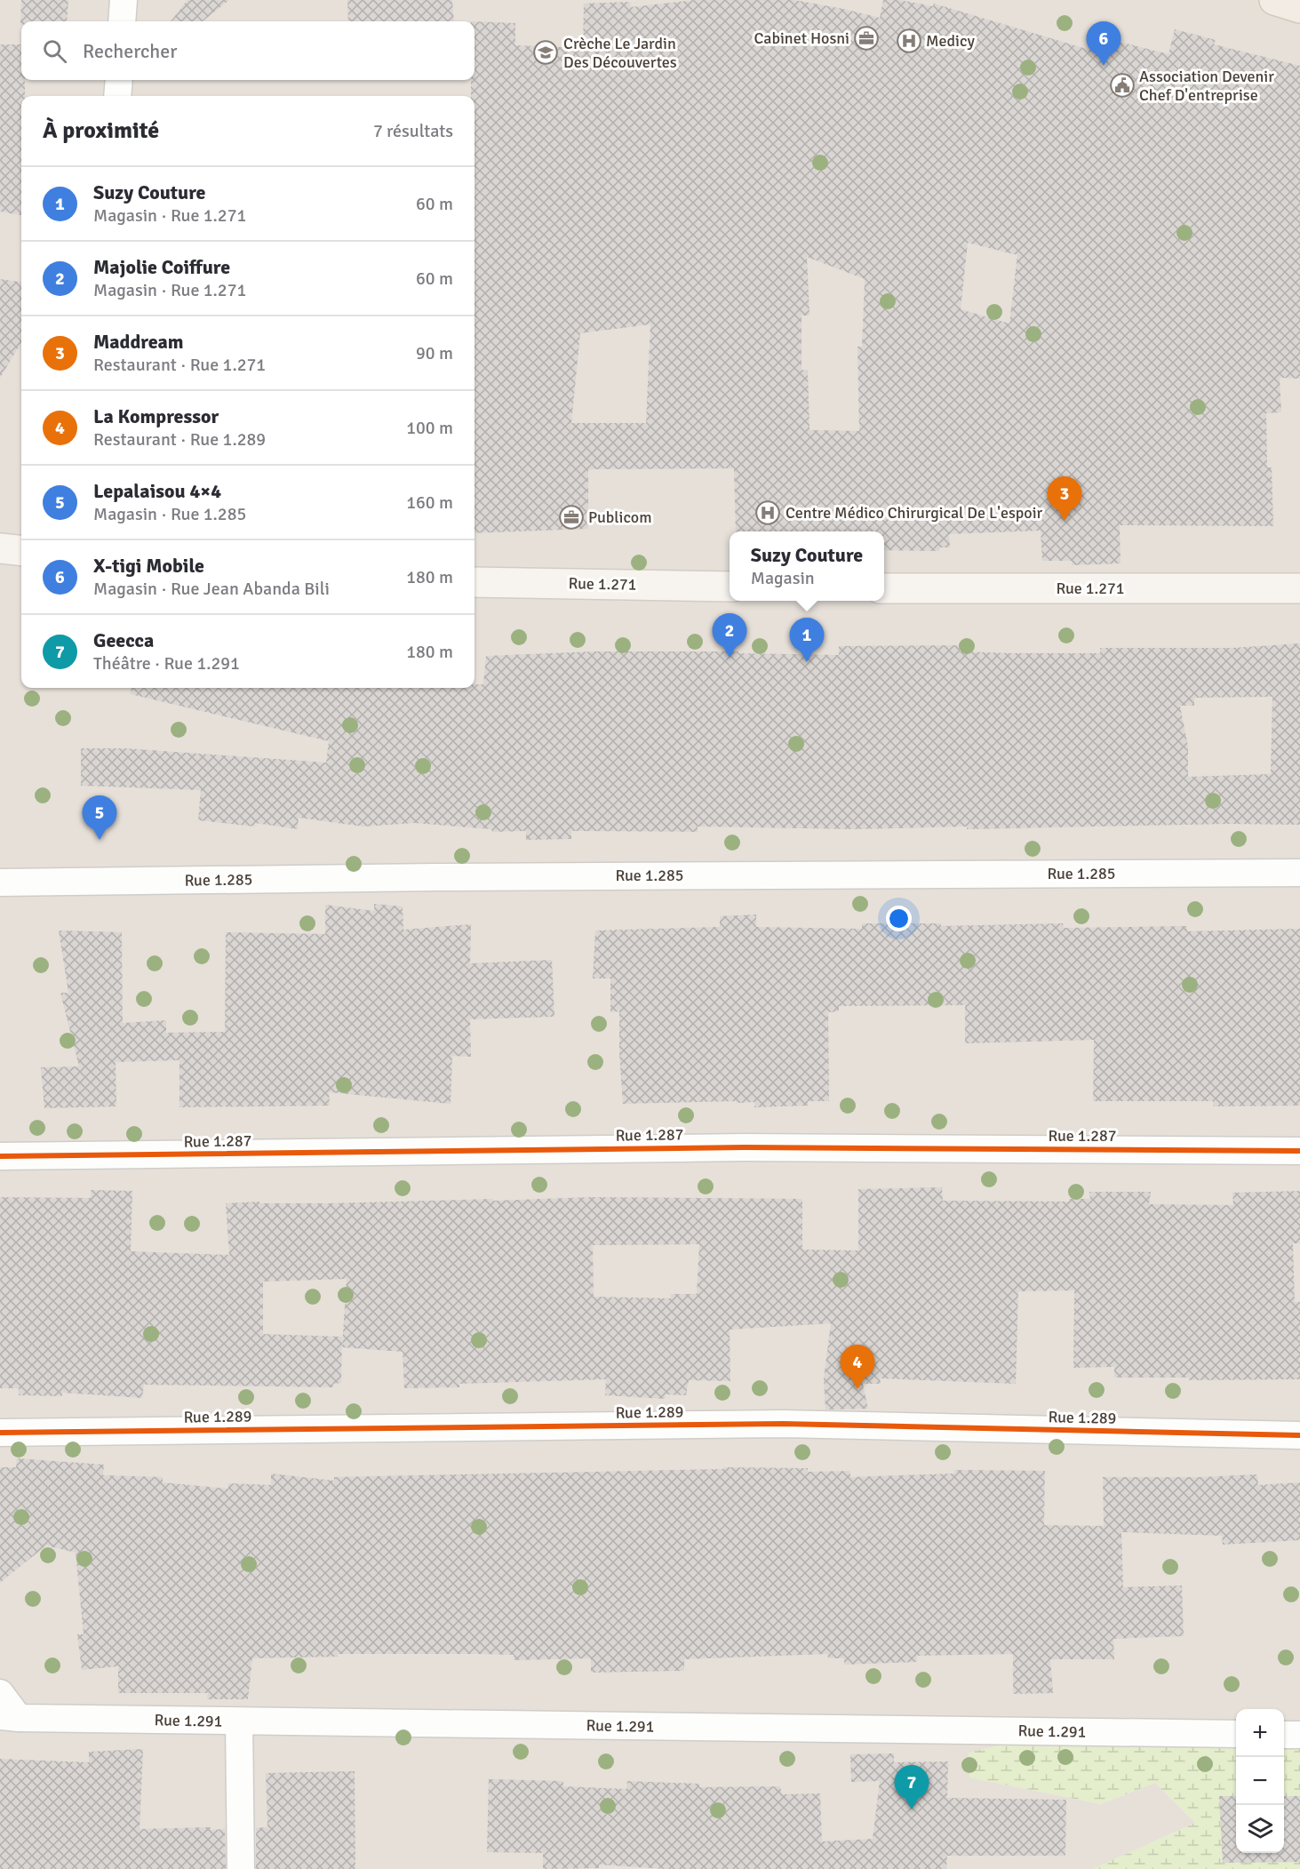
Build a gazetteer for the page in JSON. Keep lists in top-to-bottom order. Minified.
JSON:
{"streets":{"street":["Rue 1.271","Rue 1.285","Rue 1.287","Rue 1.289","Rue 1.291"]},"places":{"office":["Cabinet Hosni","Publicom"],"hospital":["Medicy","Centre Médico Chirurgical De L'espoir"],"school or university":["Crèche Le Jardin Des Découvertes"],"public building":["Association Devenir Chef D'entreprise"]},"page":{"pins":["6","3","2","1","5","4","7"],"search":"Rechercher","heading":["À proximité","7 résultats"],"list":[{"mark":"1","name":"Suzy Couture","note":"Magasin · Rue 1.271","value":"60 m"},{"mark":"2","name":"Majolie Coiffure","note":"Magasin · Rue 1.271","value":"60 m"},{"mark":"3","name":"Maddream","note":"Restaurant · Rue 1.271","value":"90 m"},{"mark":"4","name":"La Kompressor","note":"Restaurant · Rue 1.289","value":"100 m"},{"mark":"5","name":"Lepalaisou 4×4","note":"Magasin · Rue 1.285","value":"160 m"},{"mark":"6","name":"X-tigi Mobile","note":"Magasin · Rue Jean Abanda Bili","value":"180 m"},{"mark":"7","name":"Geecca","note":"Théâtre · Rue 1.291","value":"180 m"}],"popup":["Suzy Couture","Magasin"],"map_buttons":["+","−"]}}
